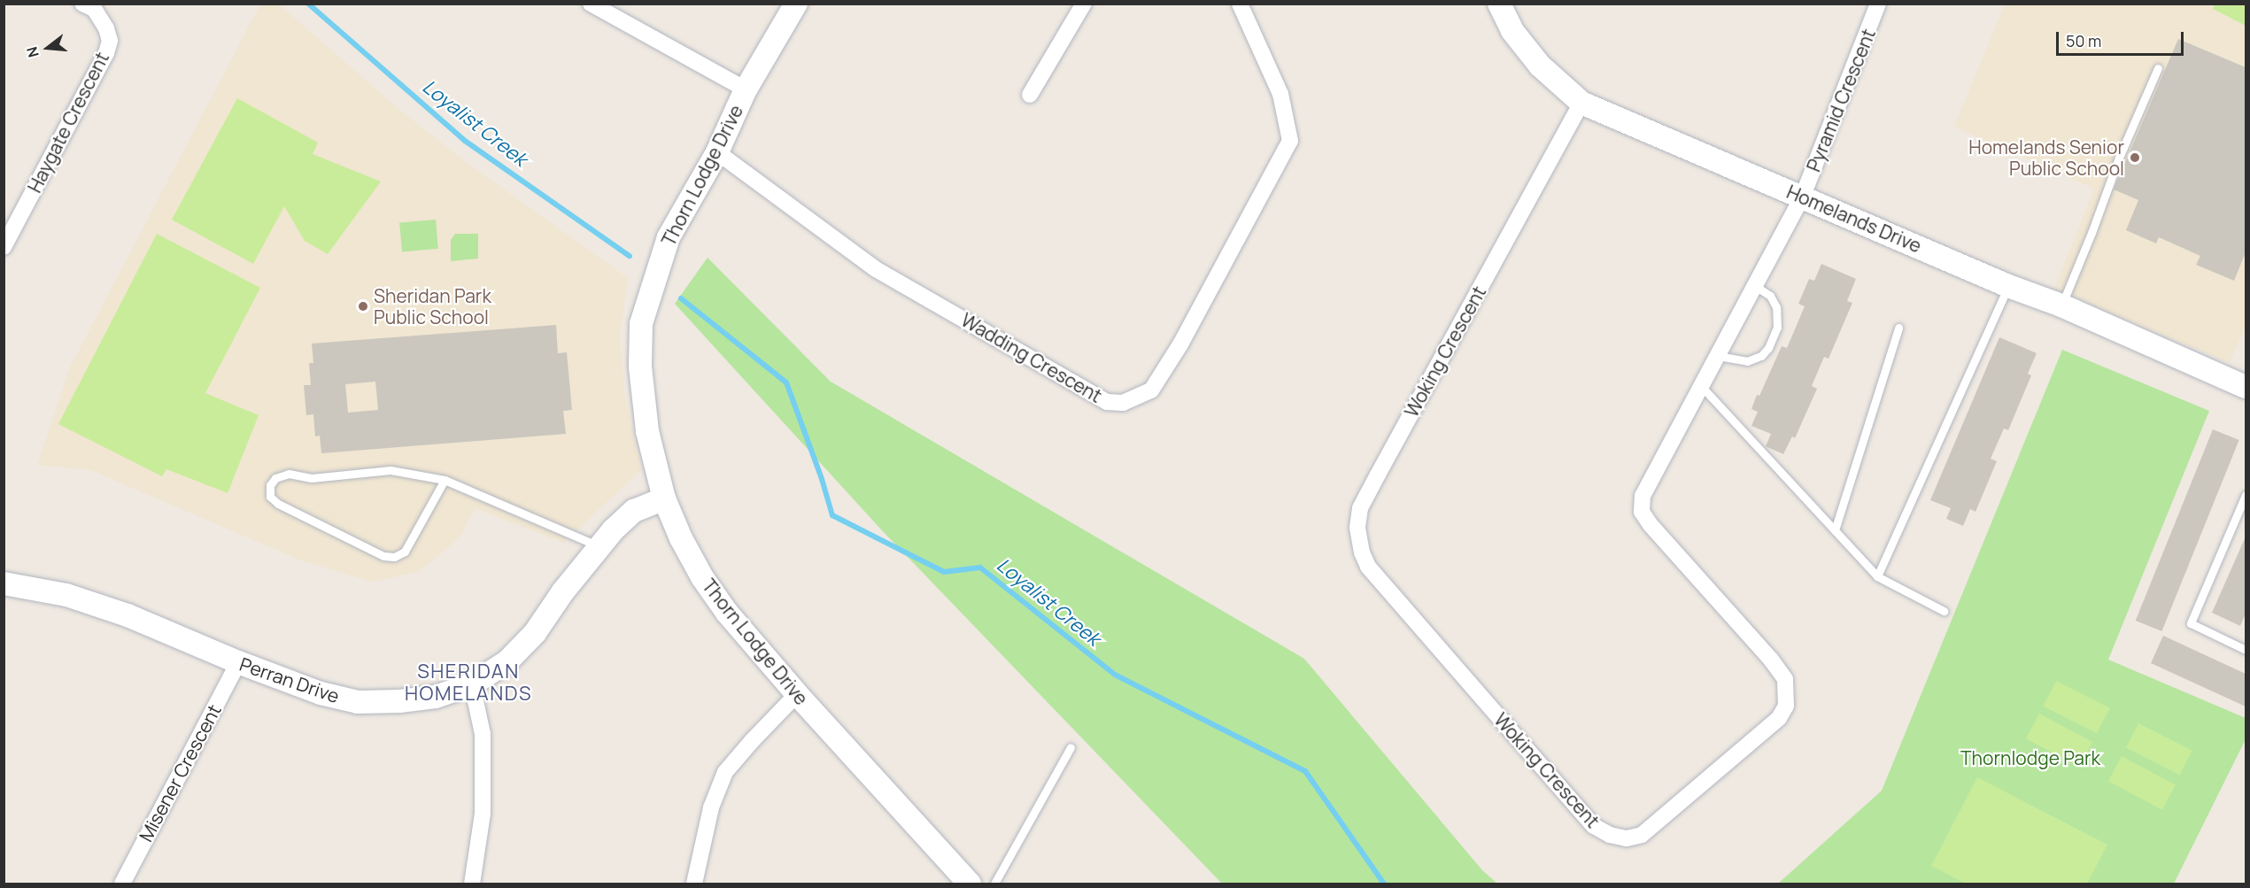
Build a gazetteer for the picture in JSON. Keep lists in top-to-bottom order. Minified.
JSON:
{"streets":{"street":["Pyramid Crescent","Haygate Crescent","Thorn Lodge Drive","Homelands Drive","Woking Crescent","Wadding Crescent","Perran Drive","Misener Crescent"]},"crossings":[["Pyramid Crescent","Homelands Drive"],["Pyramid Crescent","Woking Crescent"],["Thorn Lodge Drive","Wadding Crescent"],["Thorn Lodge Drive","Perran Drive"],["Homelands Drive","Woking Crescent"],["Perran Drive","Misener Crescent"]],"districts":["SHERIDAN HOMELANDS"],"water":["Loyalist Creek"],"parks":["Thornlodge Park"],"places":["Homelands Senior Public School","Sheridan Park Public School"],"scale_bar":"50 m","north":"left"}
